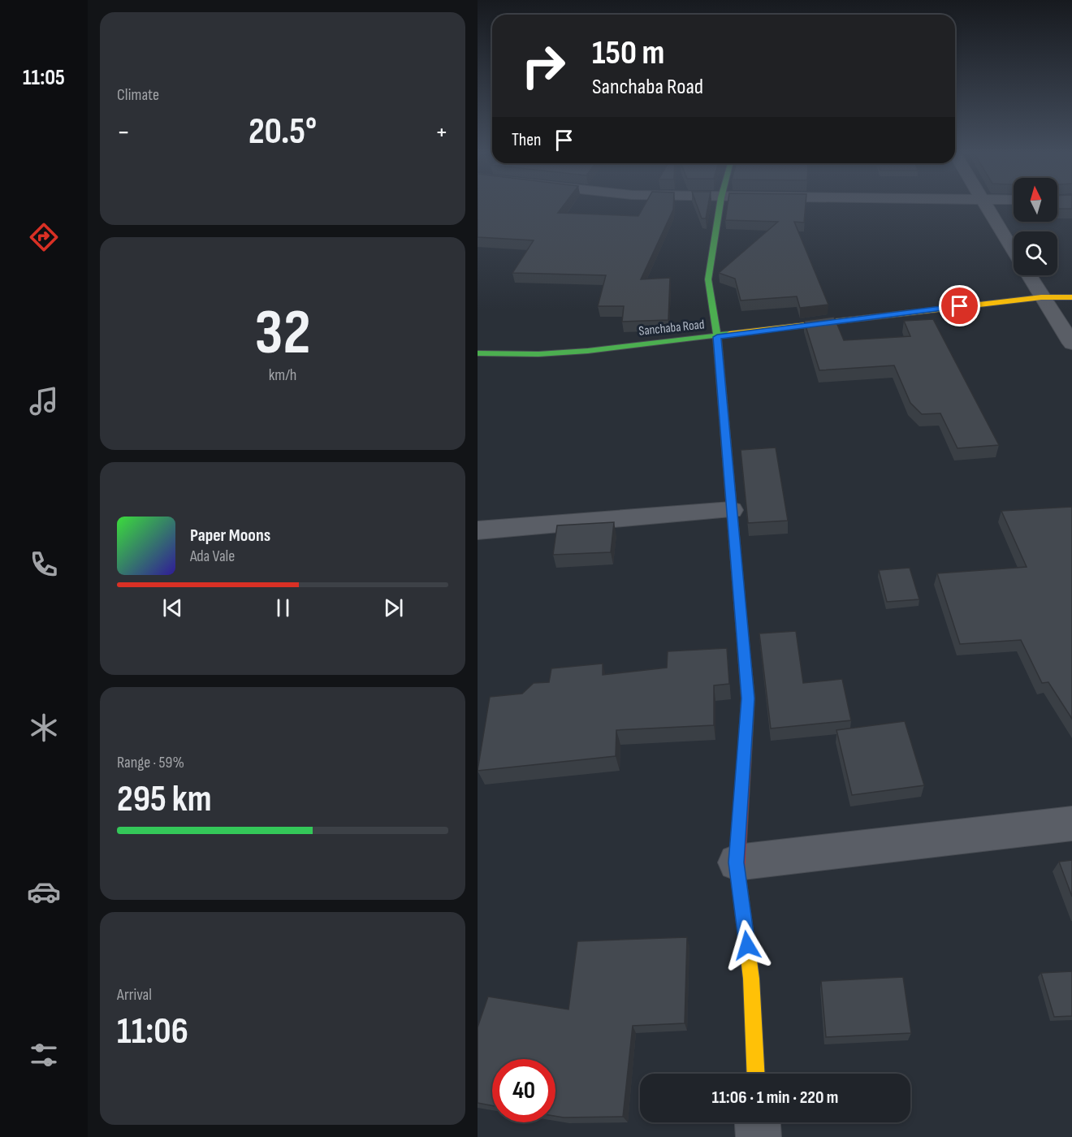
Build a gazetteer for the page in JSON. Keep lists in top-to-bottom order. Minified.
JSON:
{"streets":{"street":["Sanchaba Road"]},"north":"top","page":{"tabs":"11:05","tile":["Climate",["32","km/h"],["Range · 59%","295 km"],["Arrival","11:06"]],"turn":["150 m","Sanchaba Road"],"heat":["−","20.5°","+"],"then":"Then","song":["Paper Moons","Ada Vale"],"limit":"40","trip":"11:06 · 1 min · 220 m"}}
